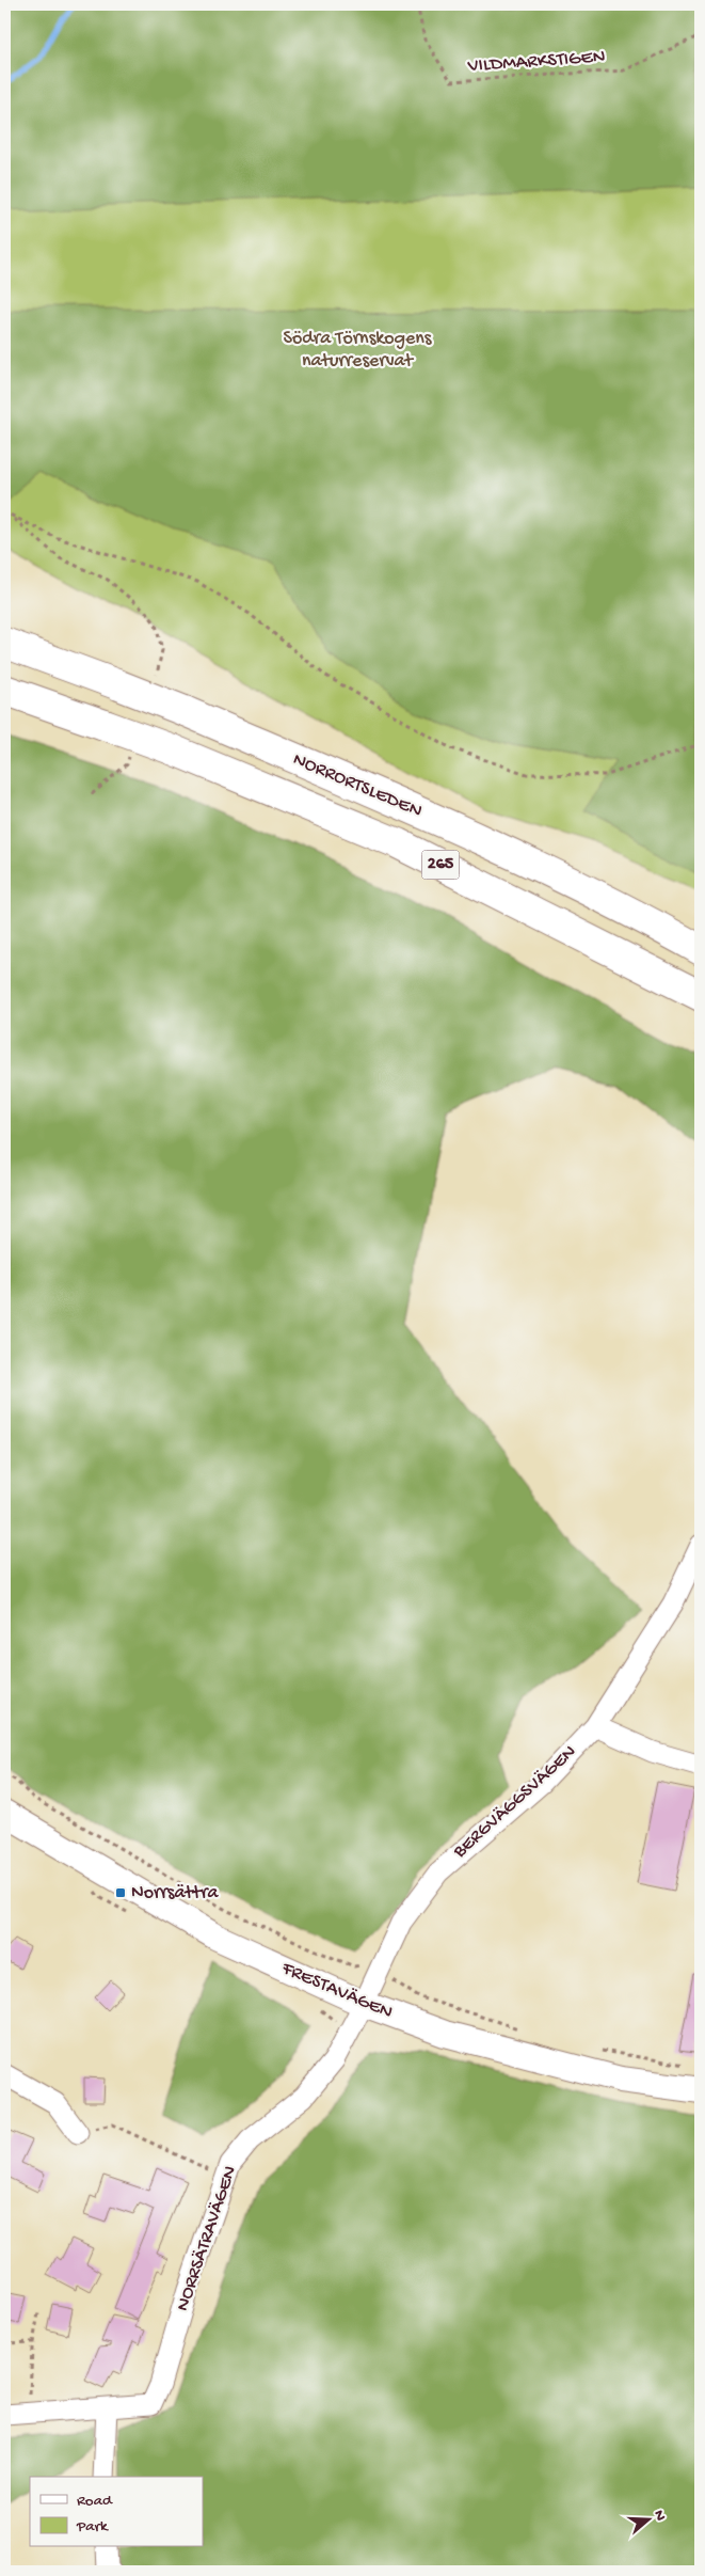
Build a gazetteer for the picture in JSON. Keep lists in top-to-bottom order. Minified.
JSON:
{"streets":{"highway":["NORRORTSLEDEN","265"],"street":["BERGVÄGGSVÄGEN","FRESTAVÄGEN","NORRSÄTRAVÄGEN"],"path":["VILDMARKSTIGEN"]},"crossings":[["BERGVÄGGSVÄGEN","FRESTAVÄGEN"],["BERGVÄGGSVÄGEN","NORRSÄTRAVÄGEN"],["FRESTAVÄGEN","NORRSÄTRAVÄGEN"]],"parks":["Södra Törnskogens naturreservat"],"places":{"transit":["Norrsättra"]},"legend":["Road","Park"],"north":"right"}
